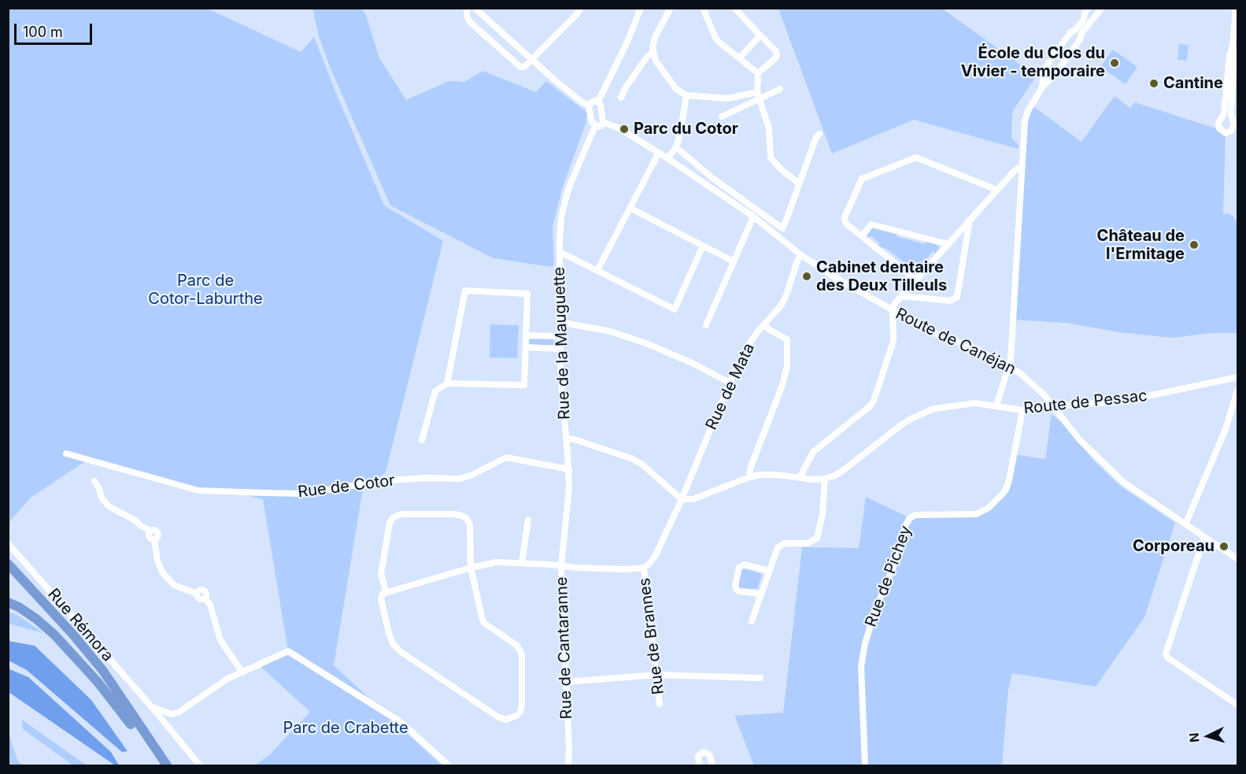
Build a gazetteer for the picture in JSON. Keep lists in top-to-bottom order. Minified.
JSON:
{"streets":{"street":["Route de Canéjan","Rue de la Mauguette","Rue de Mata","Route de Pessac","Rue de Cotor","Rue de Pichey","Rue Rémora","Rue de Brannes","Rue de Cantaranne"]},"crossings":[["Route de Canéjan","Rue de Mata"],["Route de Canéjan","Route de Pessac"],["Rue de la Mauguette","Rue de Cotor"],["Rue de la Mauguette","Rue de Cantaranne"],["Rue de Mata","Route de Pessac"],["Route de Pessac","Rue de Pichey"]],"parks":["Parc de Cotor-Laburthe","Parc de Crabette"],"places":["École du Clos du Vivier - temporaire","Cantine","Parc du Cotor","Château de l'Ermitage","Cabinet dentaire des Deux Tilleuls","Corporeau"],"scale_bar":"100 m","north":"left"}
